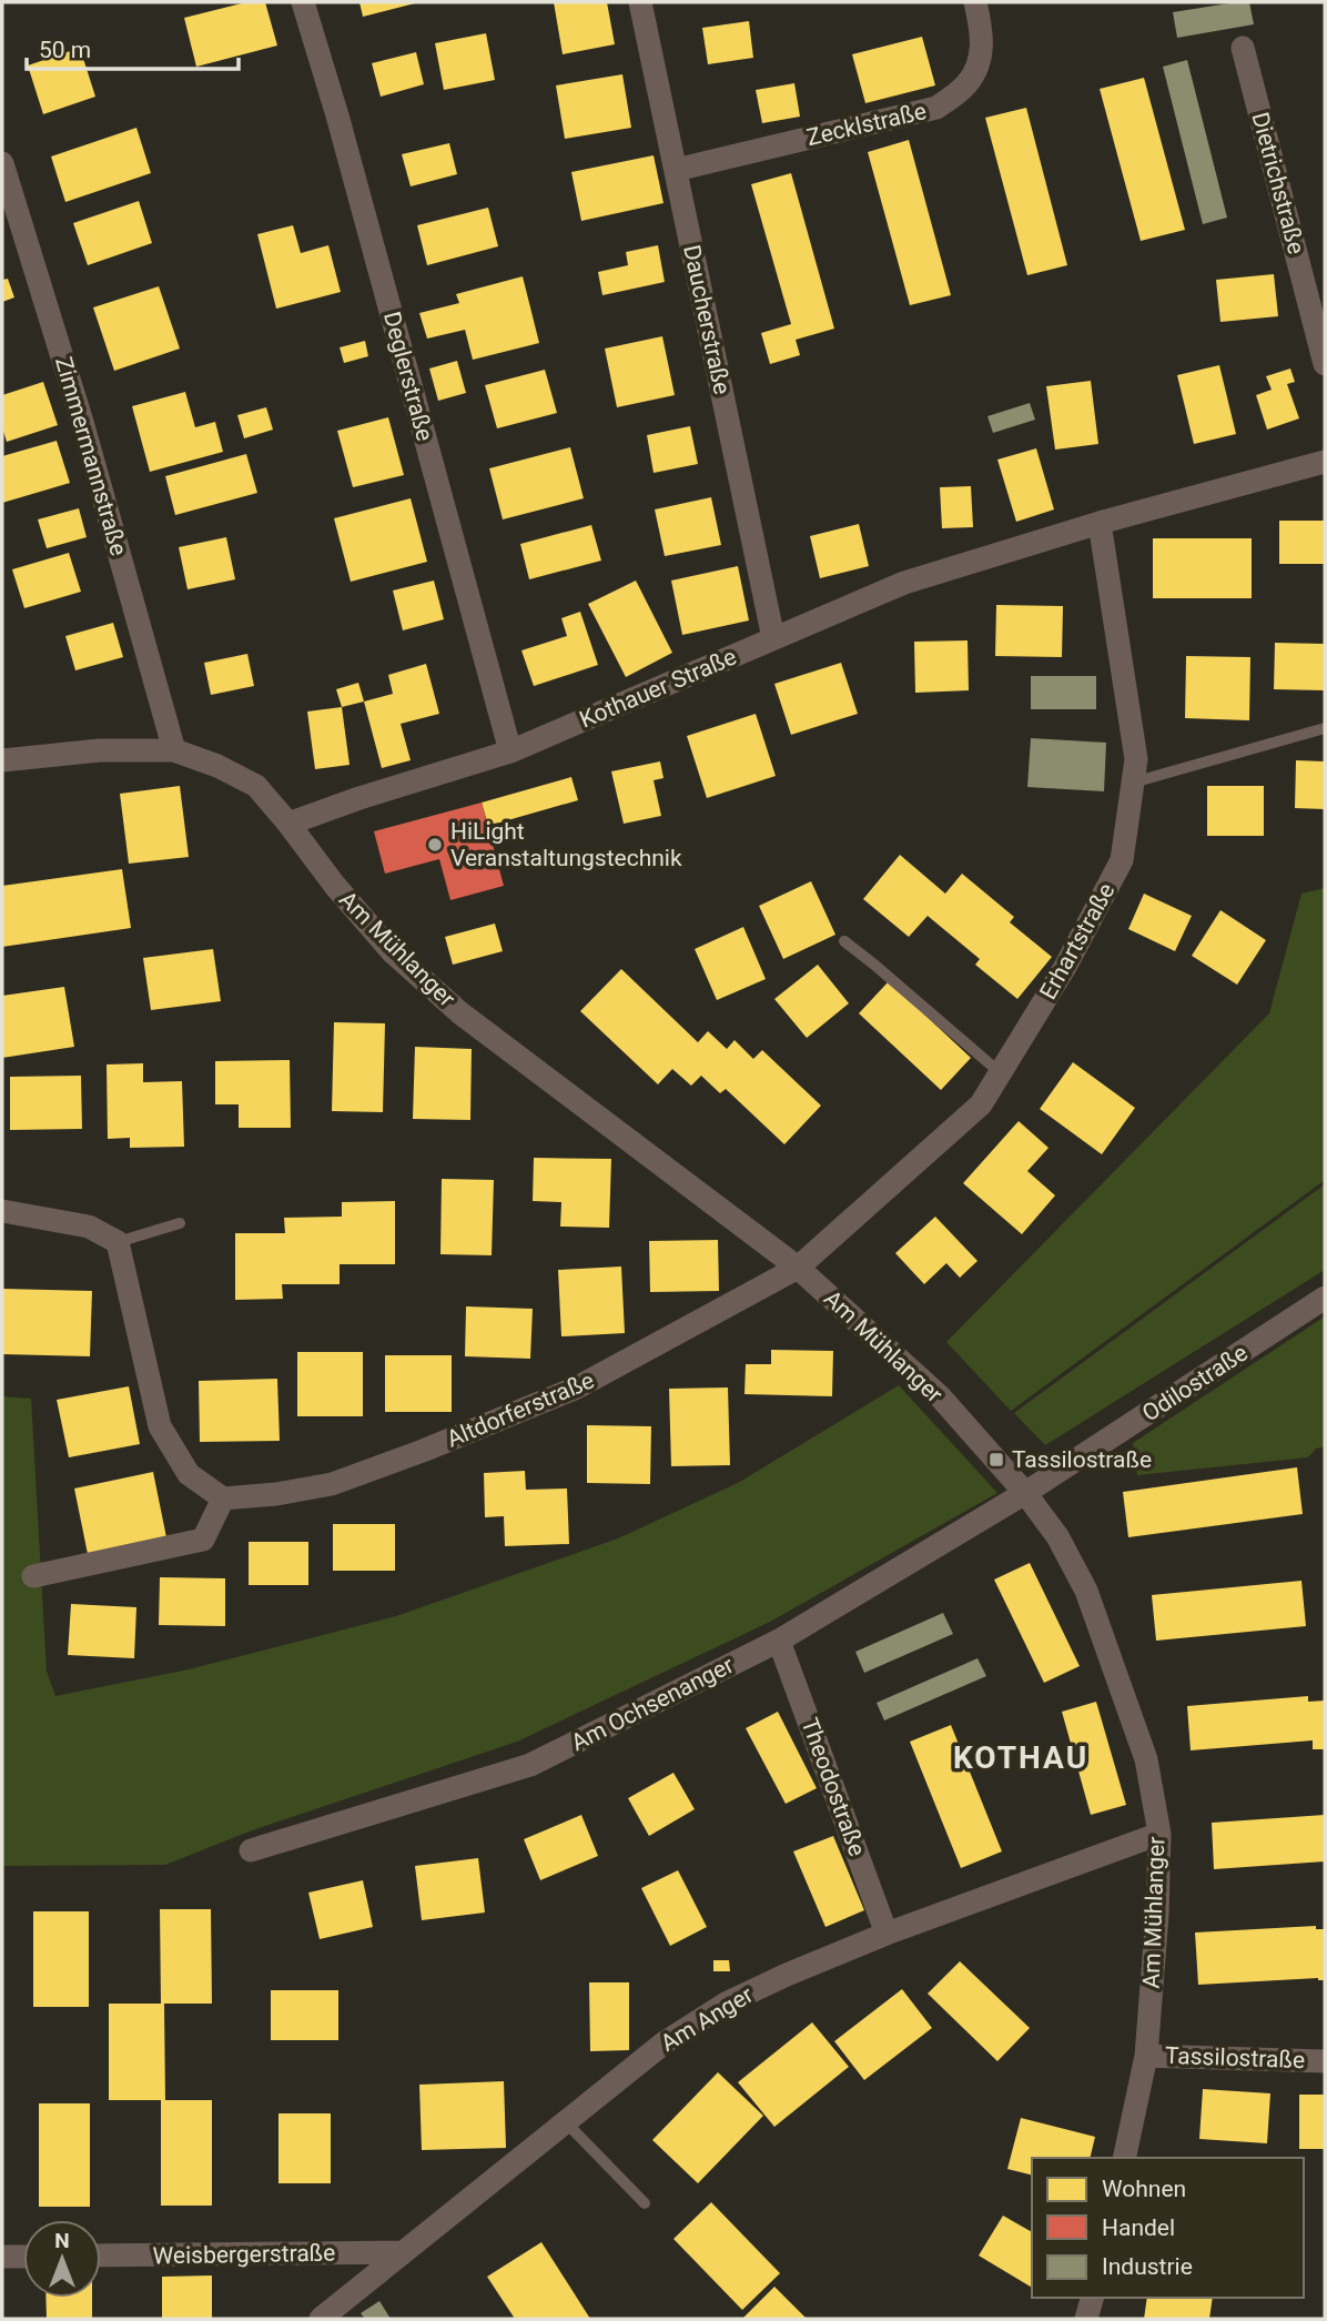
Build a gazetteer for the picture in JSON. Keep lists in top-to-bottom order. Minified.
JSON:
{"streets":{"street":["Zecklstraße","Dietrichstraße","Daucherstraße","Deglerstraße","Zimmermannstraße","Kothauer Straße","Erhartstraße","Am Mühlanger","Odilostraße","Altdorferstraße","Am Ochsenanger","Theodostraße","Am Anger","Tassilostraße","Weisbergerstraße"]},"crossings":[["Zecklstraße","Daucherstraße"],["Daucherstraße","Kothauer Straße"],["Deglerstraße","Kothauer Straße"],["Kothauer Straße","Erhartstraße"],["Kothauer Straße","Am Mühlanger"],["Erhartstraße","Am Mühlanger"],["Erhartstraße","Altdorferstraße"],["Am Mühlanger","Odilostraße"],["Am Mühlanger","Altdorferstraße"],["Am Mühlanger","Am Ochsenanger"],["Am Mühlanger","Am Anger"],["Am Mühlanger","Tassilostraße"],["Odilostraße","Am Ochsenanger"],["Am Ochsenanger","Theodostraße"],["Theodostraße","Am Anger"],["Am Anger","Weisbergerstraße"]],"districts":["KOTHAU"],"places":{"other":["HiLight Veranstaltungstechnik"],"transit":["Tassilostraße"]},"legend":["Wohnen","Handel","Industrie"],"scale_bar":"50 m","north":"top"}
